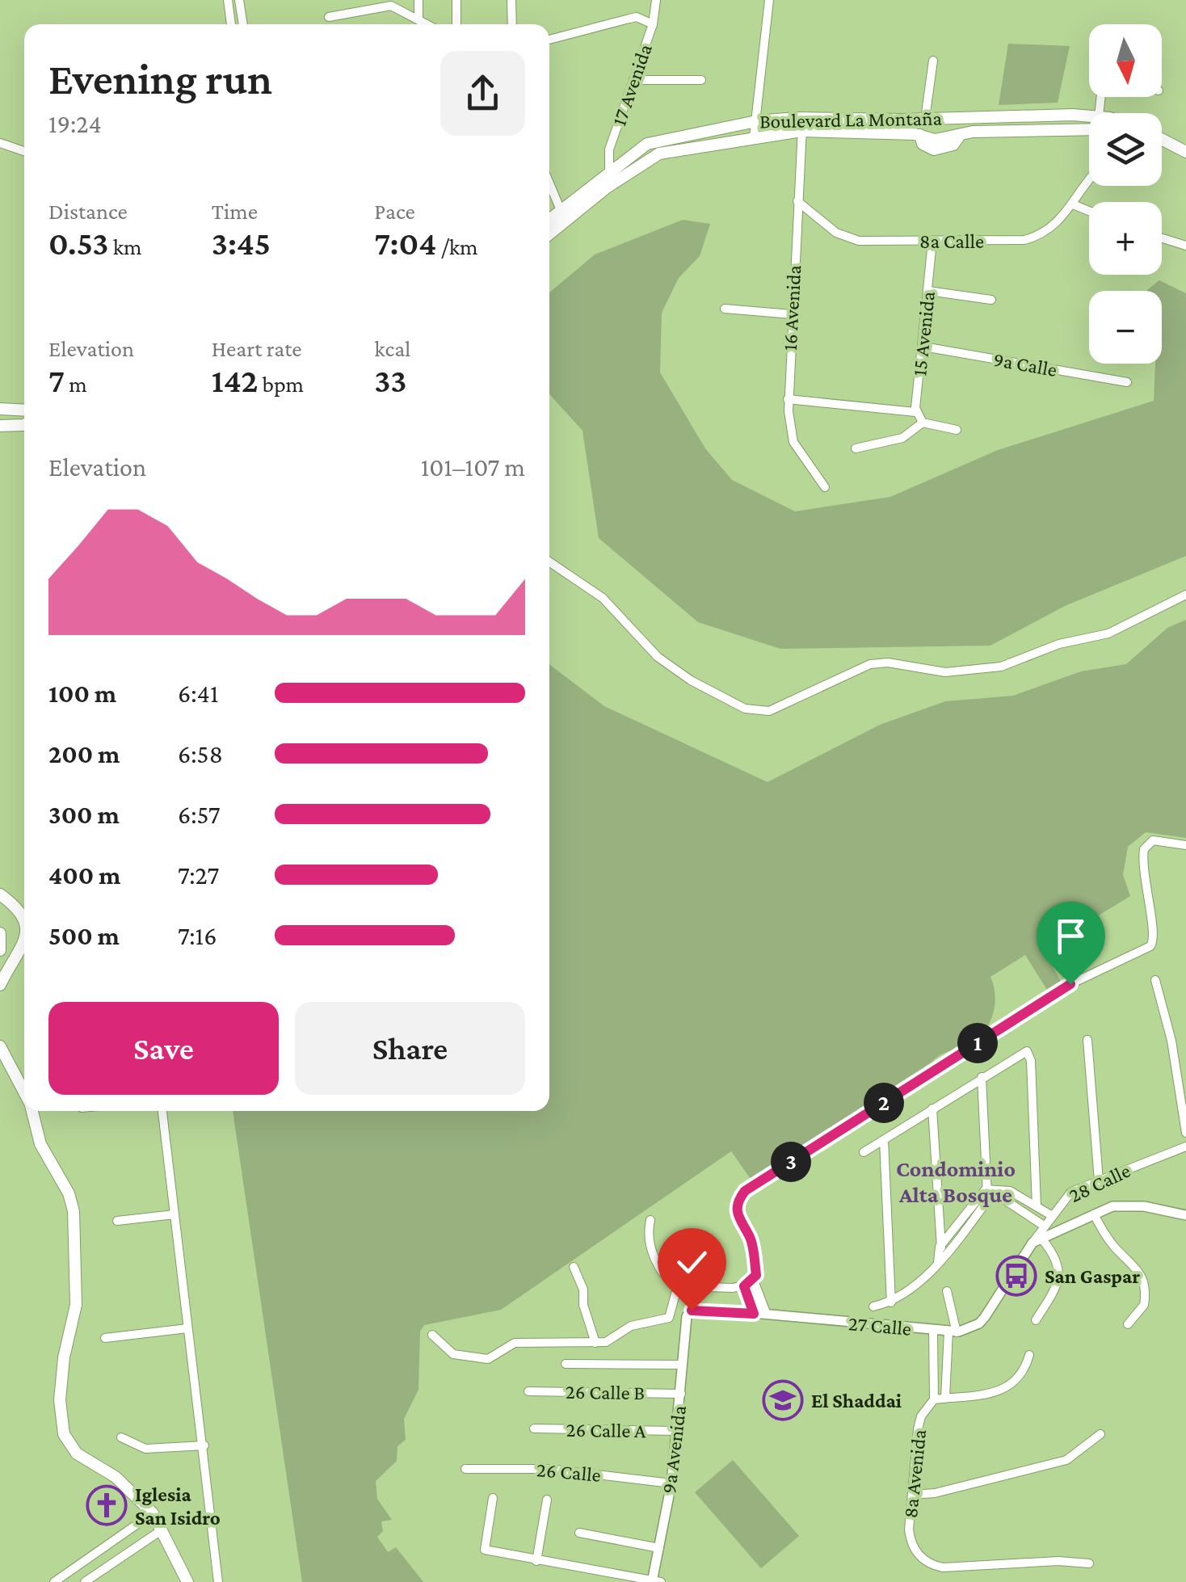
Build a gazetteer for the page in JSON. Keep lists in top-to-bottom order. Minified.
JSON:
{"streets":{"main road":["Boulevard La Montaña"],"street":["17 Avenida","8a Calle","16 Avenida","15 Avenida","9a Calle","28 Calle","27 Calle","26 Calle B","26 Calle A","9a Avenida","26 Calle","8a Avenida"]},"crossings":[["17 Avenida","Boulevard La Montaña"],["Boulevard La Montaña","16 Avenida"],["8a Calle","16 Avenida"],["8a Calle","15 Avenida"],["15 Avenida","9a Calle"],["27 Calle","9a Avenida"],["27 Calle","8a Avenida"],["26 Calle B","9a Avenida"],["26 Calle A","9a Avenida"],["9a Avenida","26 Calle"]],"districts":["Condominio Alta Bosque"],"places":{"bus stop":["San Gaspar"],"school or university":["El Shaddai"],"church":["Iglesia San Isidro"]},"north":"bottom","page":{"map_buttons":["+","−"],"heading":["Evening run","19:24"],"stats":[["Distance","0.53 km"],["Time","3:45"],["Pace","7:04 /km"],["Elevation","7 m"],["Heart rate","142 bpm"],["kcal","33"]],"chart":["Elevation","101–107 m"],"list":[{"name":"100 m","note":"6:41"},{"name":"200 m","note":"6:58"},{"name":"300 m","note":"6:57"},{"name":"400 m","note":"7:27"},{"name":"500 m","note":"7:16"}],"buttons":["Save","Share"],"pins":["1","2","3"]}}
